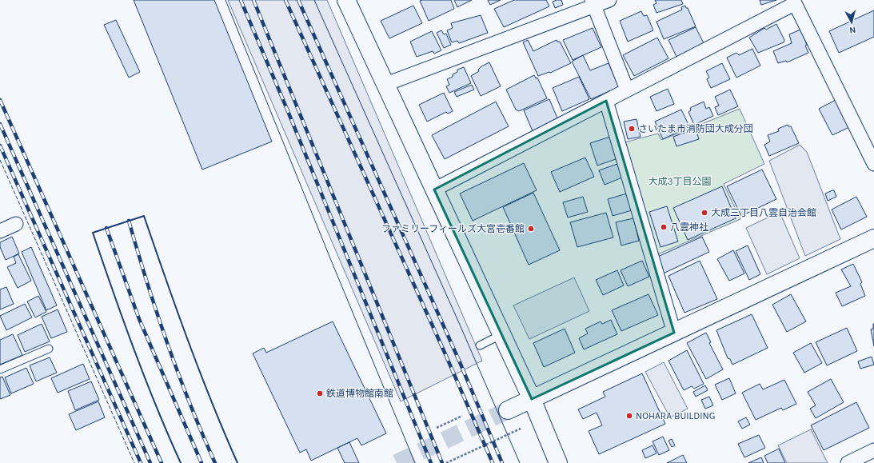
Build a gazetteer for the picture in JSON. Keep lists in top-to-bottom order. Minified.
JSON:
{"parks":["大成3丁目公園"],"places":["さいたま市消防団大成分団","大成三丁目八雲自治会館","八雲神社","ファミリーフィールズ大宮壱番館","鉄道博物館南館","NOHARA BUILDING"],"north":"bottom"}
